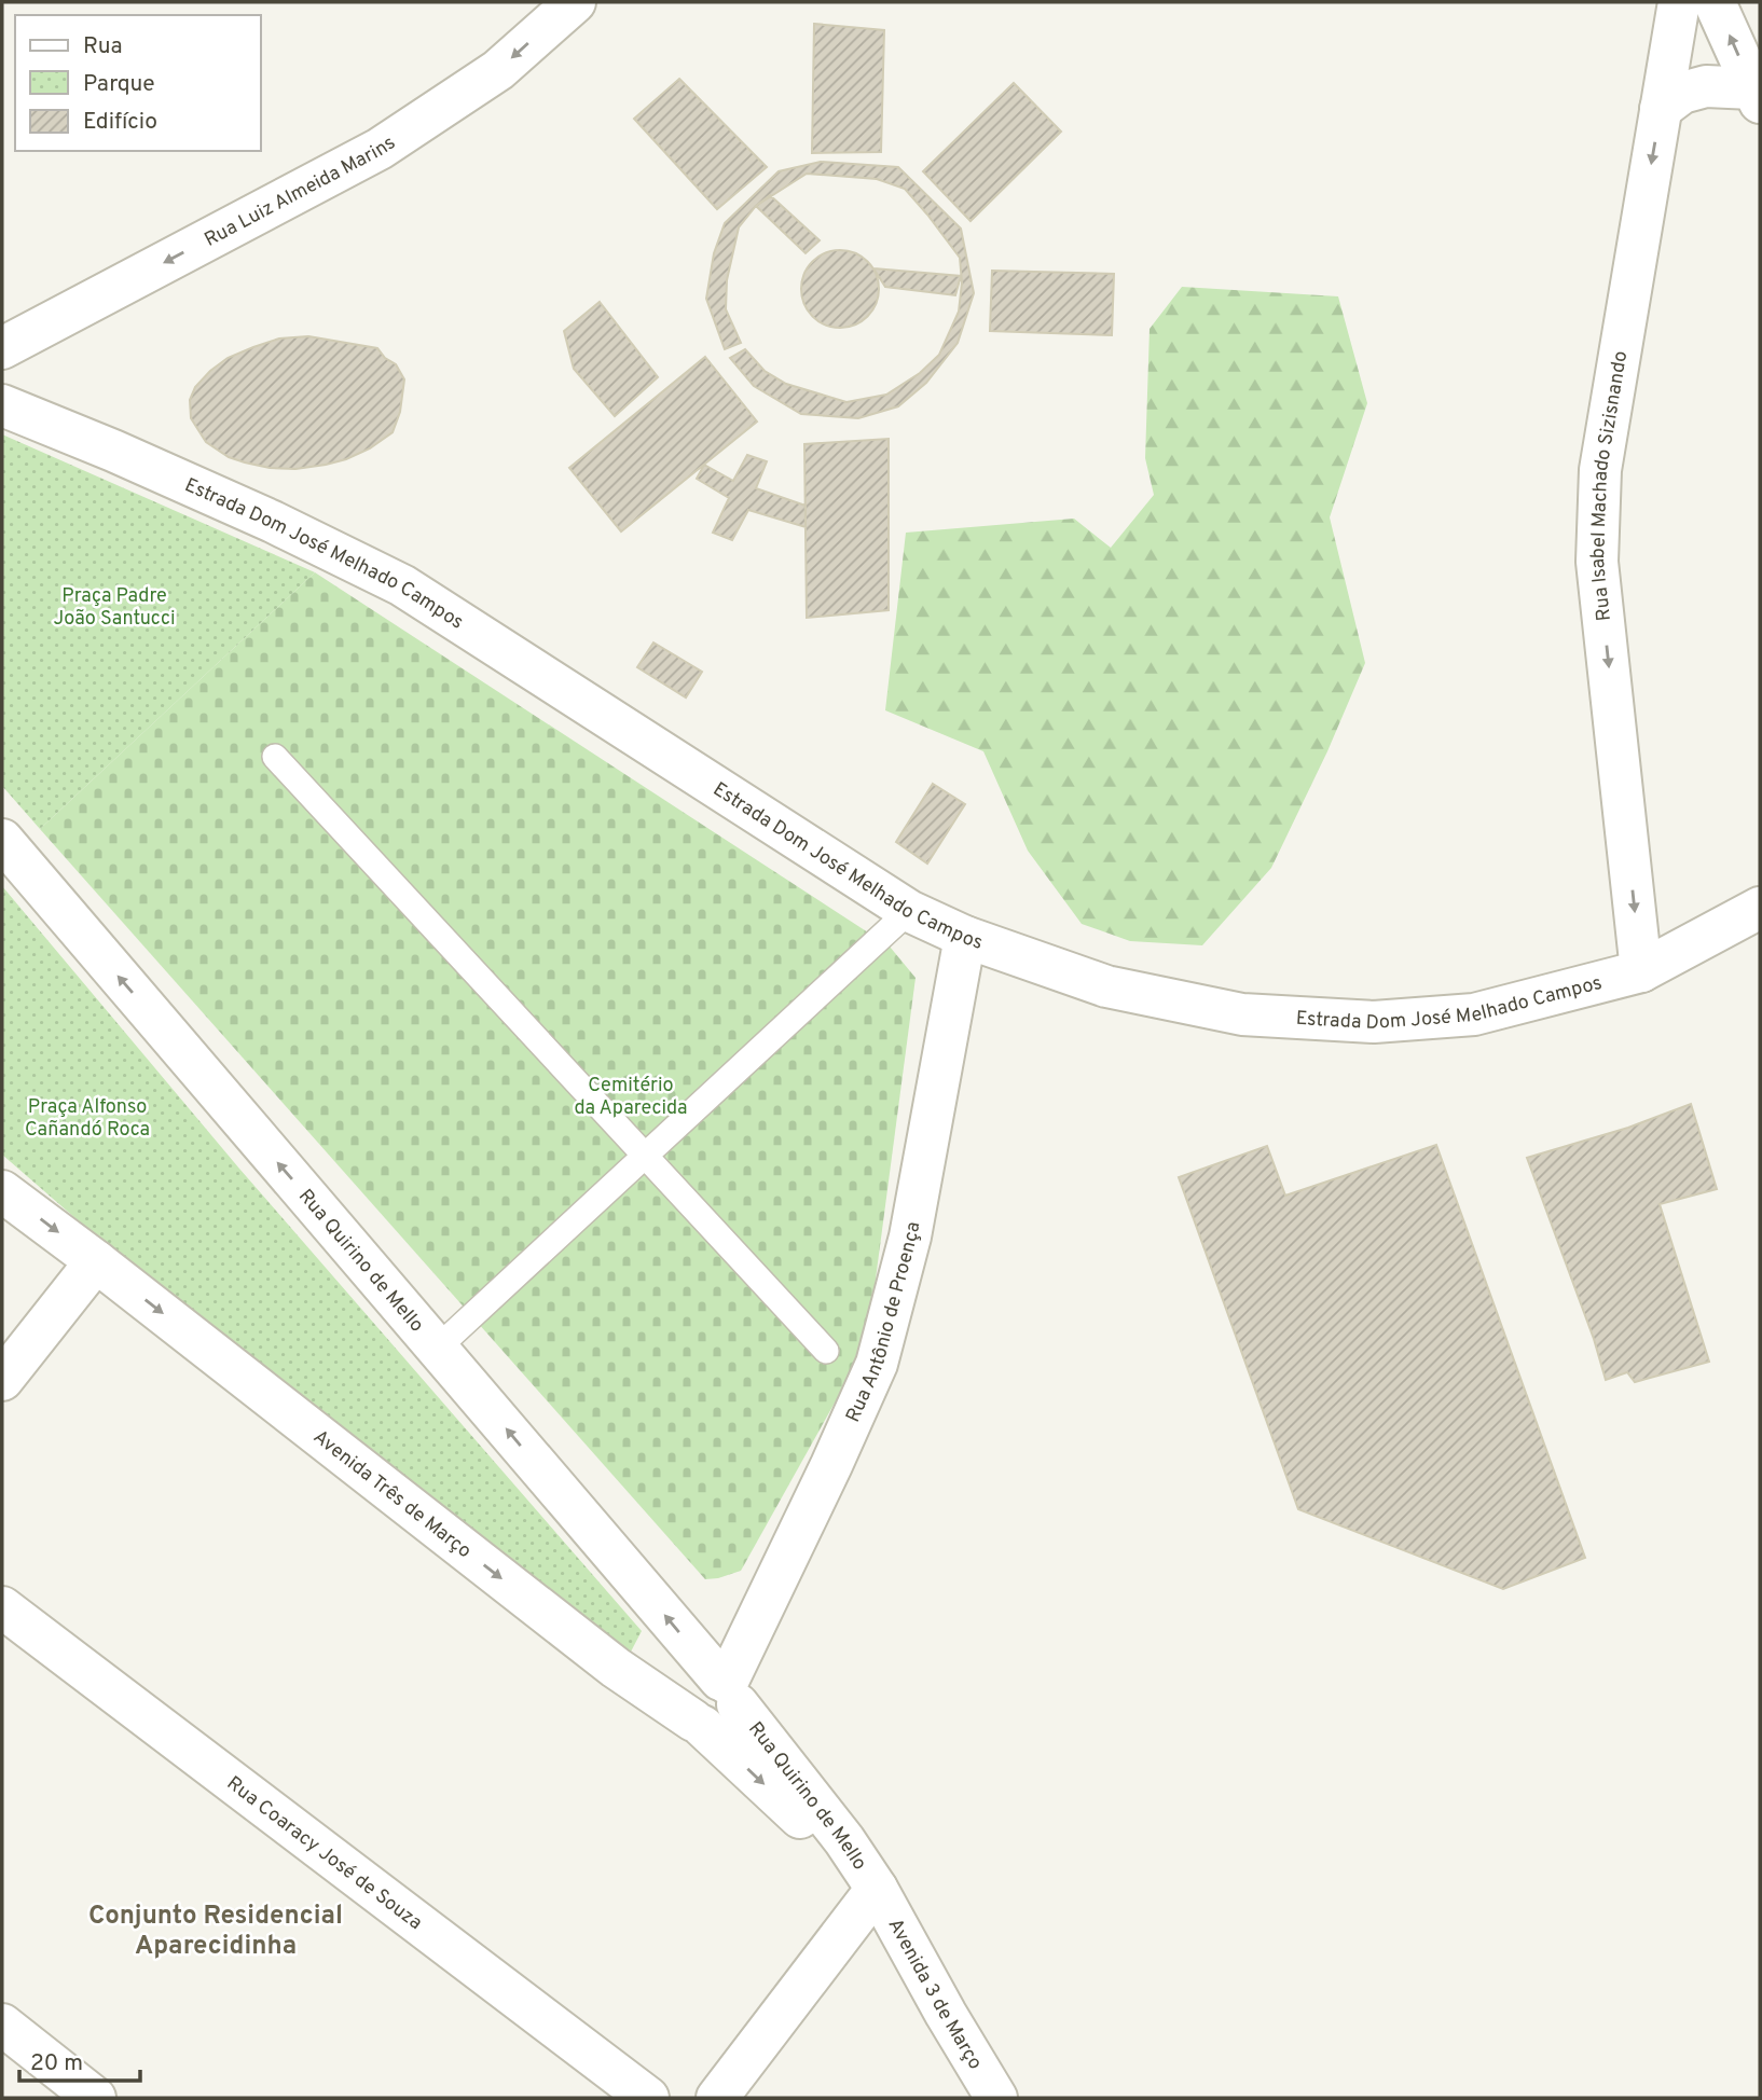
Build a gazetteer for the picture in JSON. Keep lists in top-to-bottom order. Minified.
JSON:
{"streets":{"street":["Rua Luiz Almeida Marins","Rua Isabel Machado Sizisnando","Estrada Dom José Melhado Campos","Rua Quirino de Mello","Rua Antônio de Proença","Avenida Três de Março","Rua Coaracy José de Souza","Avenida 3 de Março"]},"crossings":[["Rua Isabel Machado Sizisnando","Estrada Dom José Melhado Campos"],["Estrada Dom José Melhado Campos","Rua Antônio de Proença"],["Rua Quirino de Mello","Rua Antônio de Proença"],["Rua Quirino de Mello","Avenida Três de Março"],["Rua Quirino de Mello","Avenida 3 de Março"],["Avenida Três de Março","Avenida 3 de Março"]],"one_way":["Rua Luiz Almeida Marins","Rua Isabel Machado Sizisnando","Rua Quirino de Mello","Avenida Três de Março"],"districts":["Conjunto Residencial Aparecidinha"],"parks":["Praça Padre João Santucci","Cemitério da Aparecida","Praça Alfonso Cañandó Roca"],"legend":["Rua","Parque","Edifício"],"scale_bar":"20 m"}
